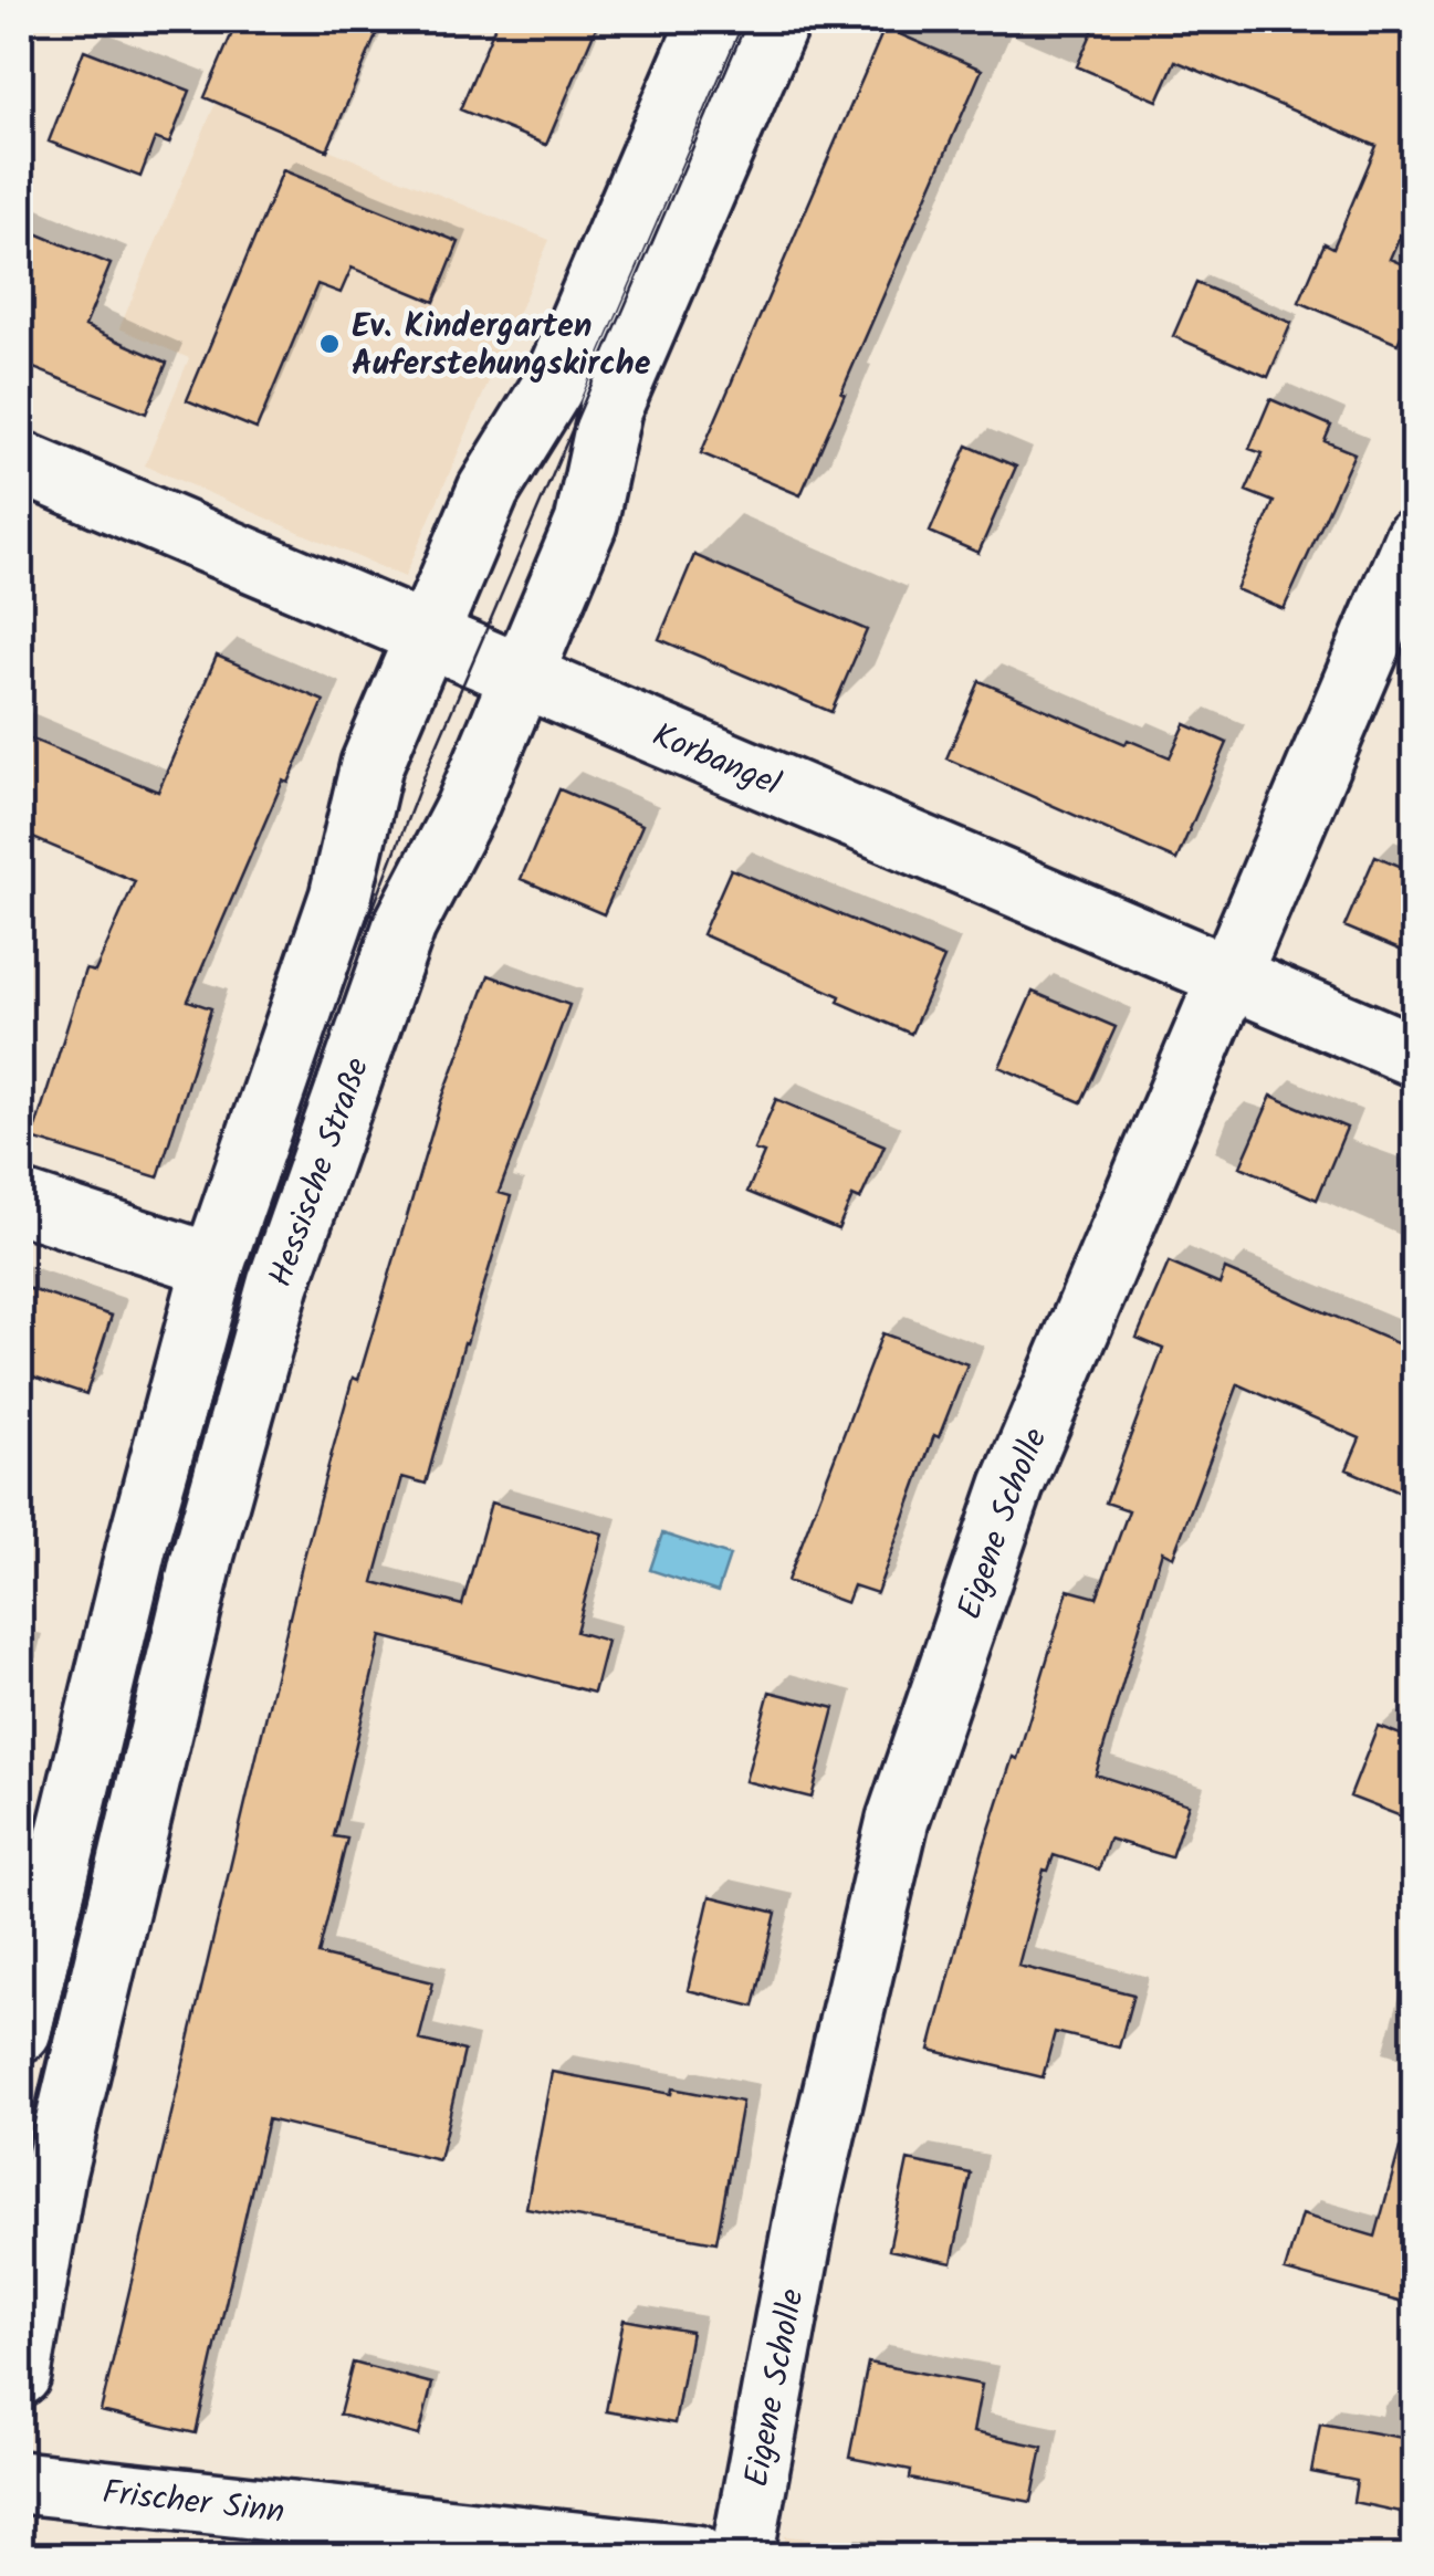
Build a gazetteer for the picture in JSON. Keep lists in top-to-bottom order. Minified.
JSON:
{"streets":{"street":["Korbangel","Hessische Straße","Eigene Scholle","Frischer Sinn"]},"crossings":[["Korbangel","Hessische Straße"],["Korbangel","Eigene Scholle"]],"places":["Ev. Kindergarten Auferstehungskirche"]}
